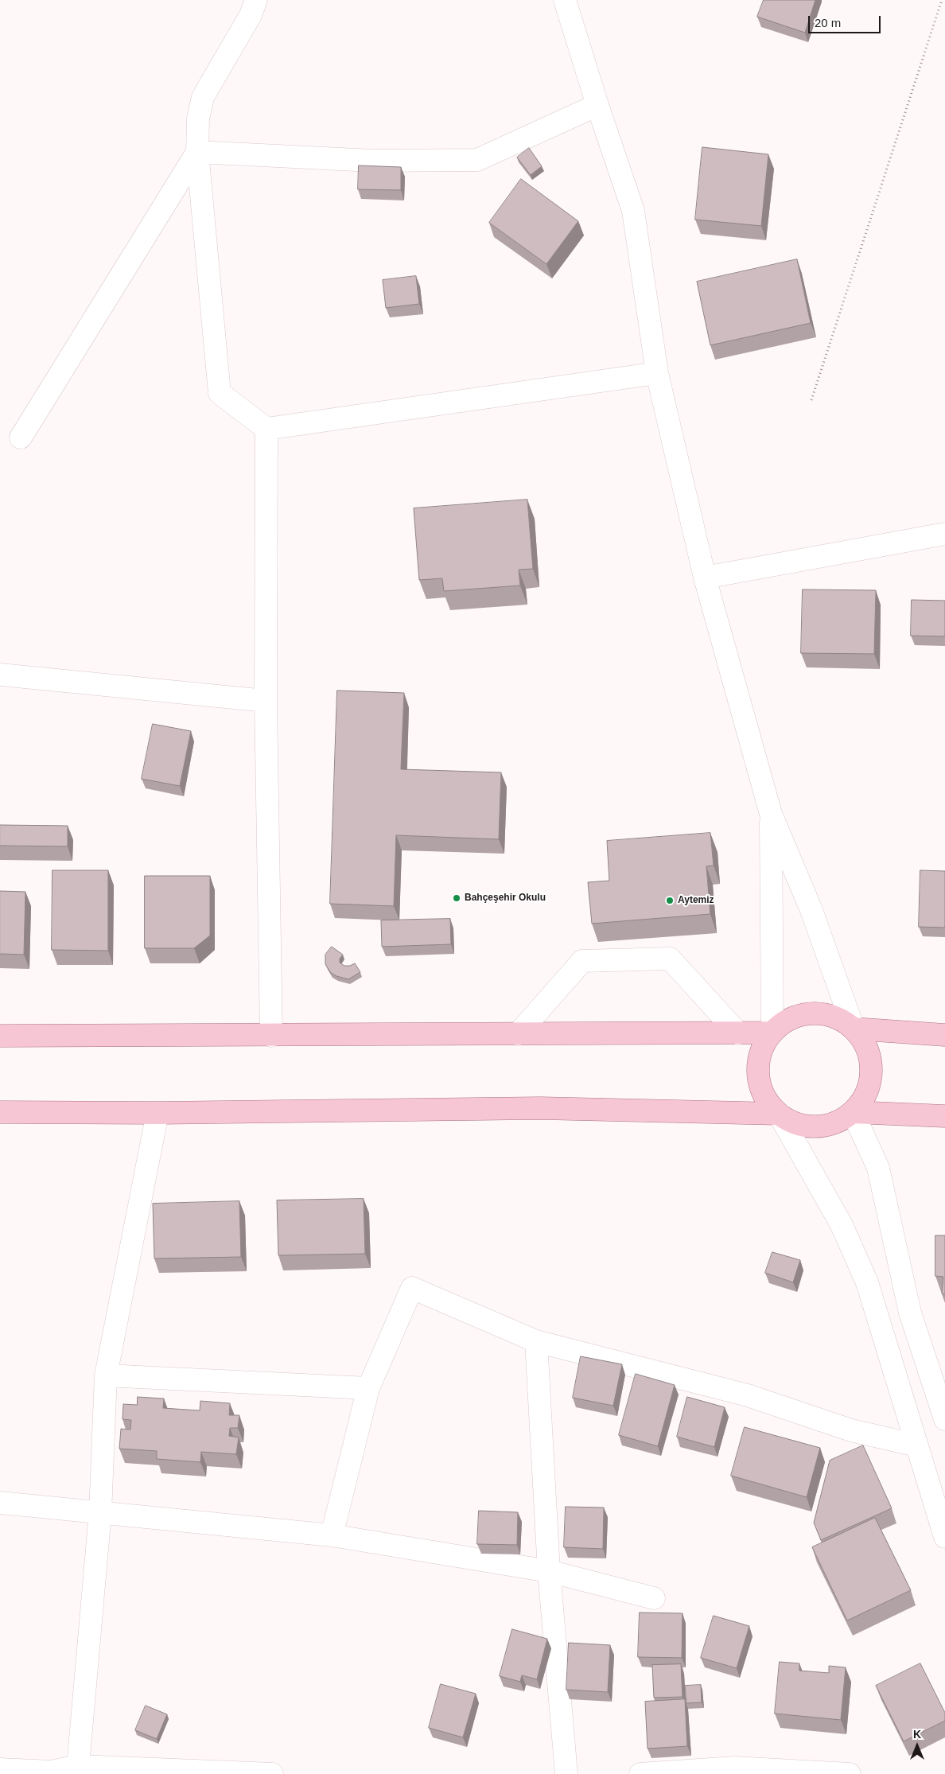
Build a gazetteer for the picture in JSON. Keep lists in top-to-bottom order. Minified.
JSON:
{"places":["Bahçeşehir Okulu","Aytemiz"],"scale_bar":"20 m","north":"top"}
